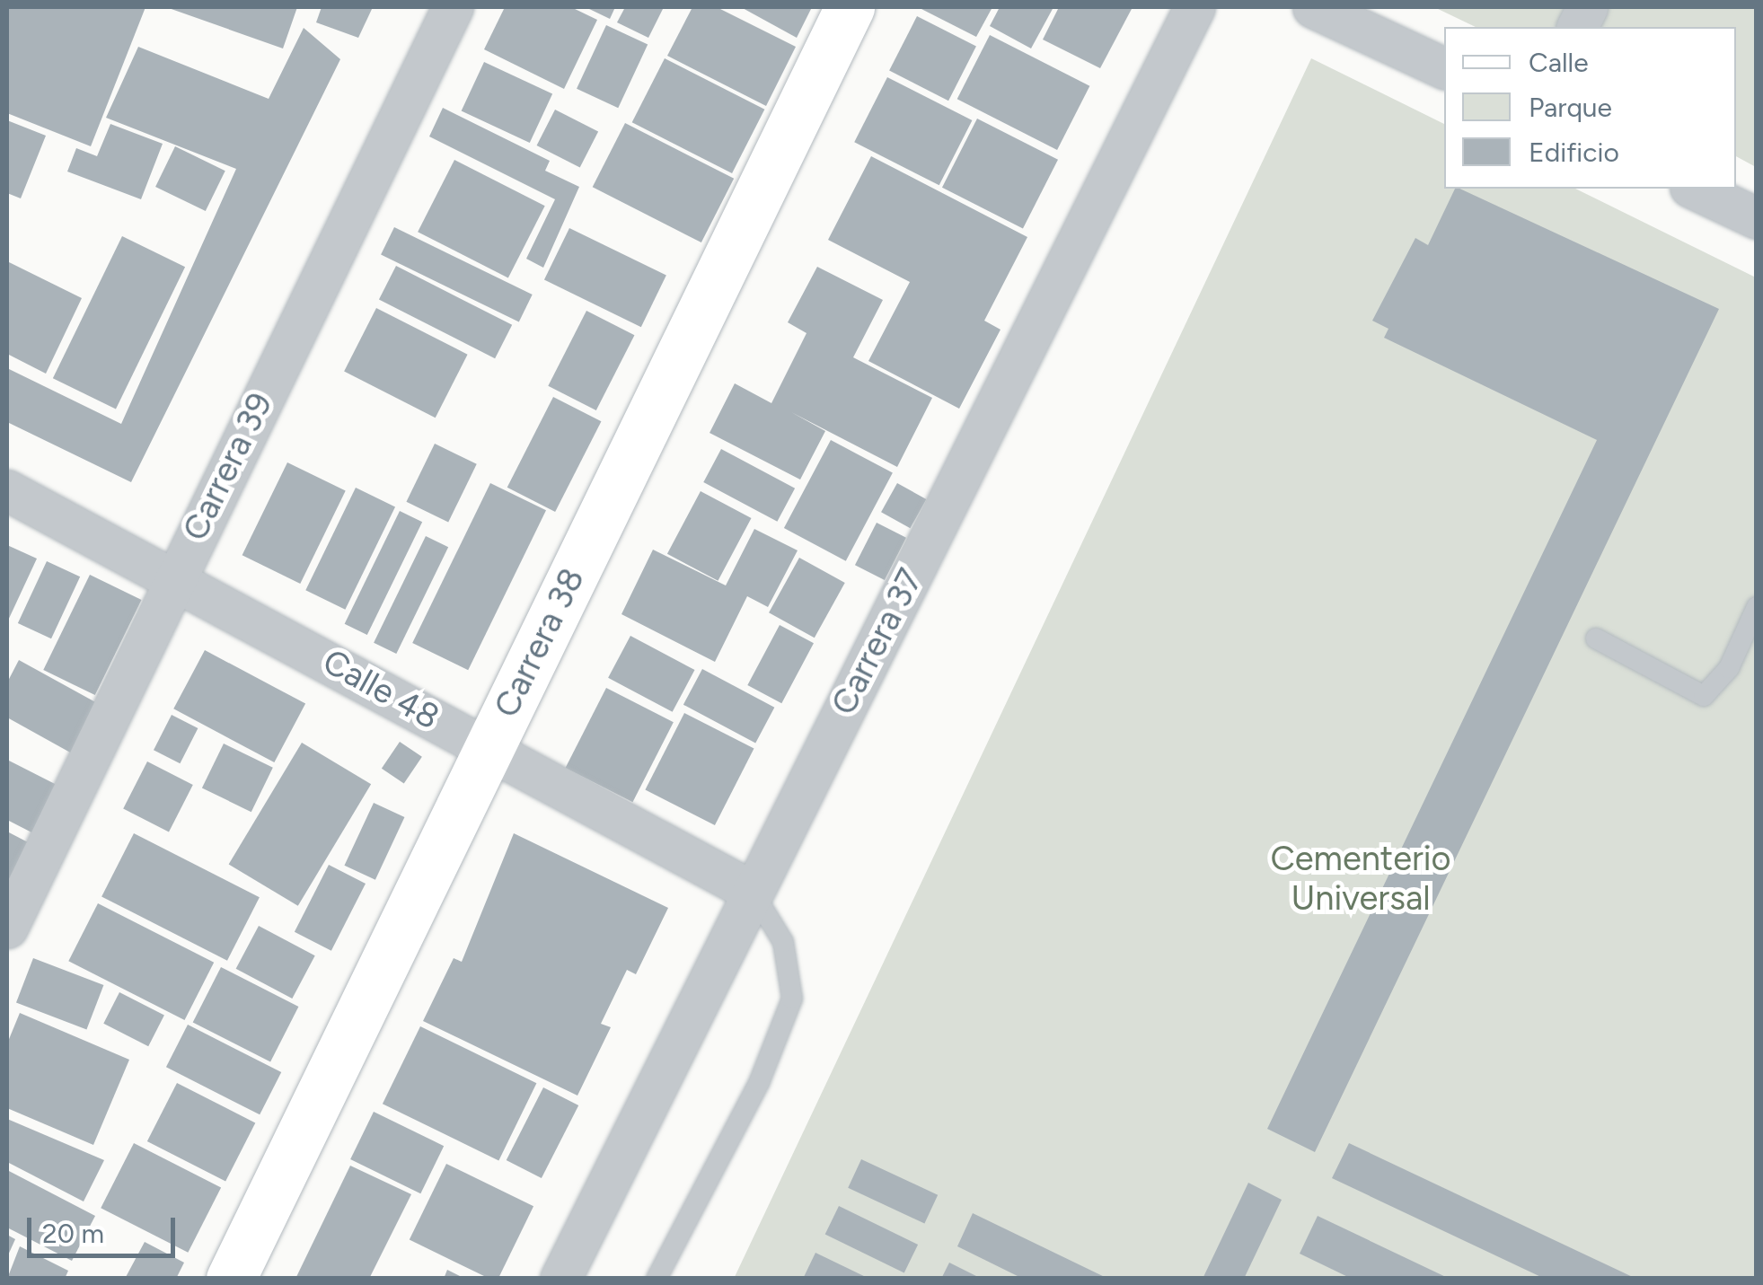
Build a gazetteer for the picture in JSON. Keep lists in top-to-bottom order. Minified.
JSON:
{"streets":{"main road":["Carrera 38"],"street":["Carrera 39","Carrera 37","Calle 48"]},"crossings":[["Carrera 39","Calle 48"],["Carrera 37","Calle 48"],["Carrera 38","Calle 48"]],"parks":["Cementerio Universal"],"legend":["Calle","Parque","Edificio"],"scale_bar":"20 m"}
